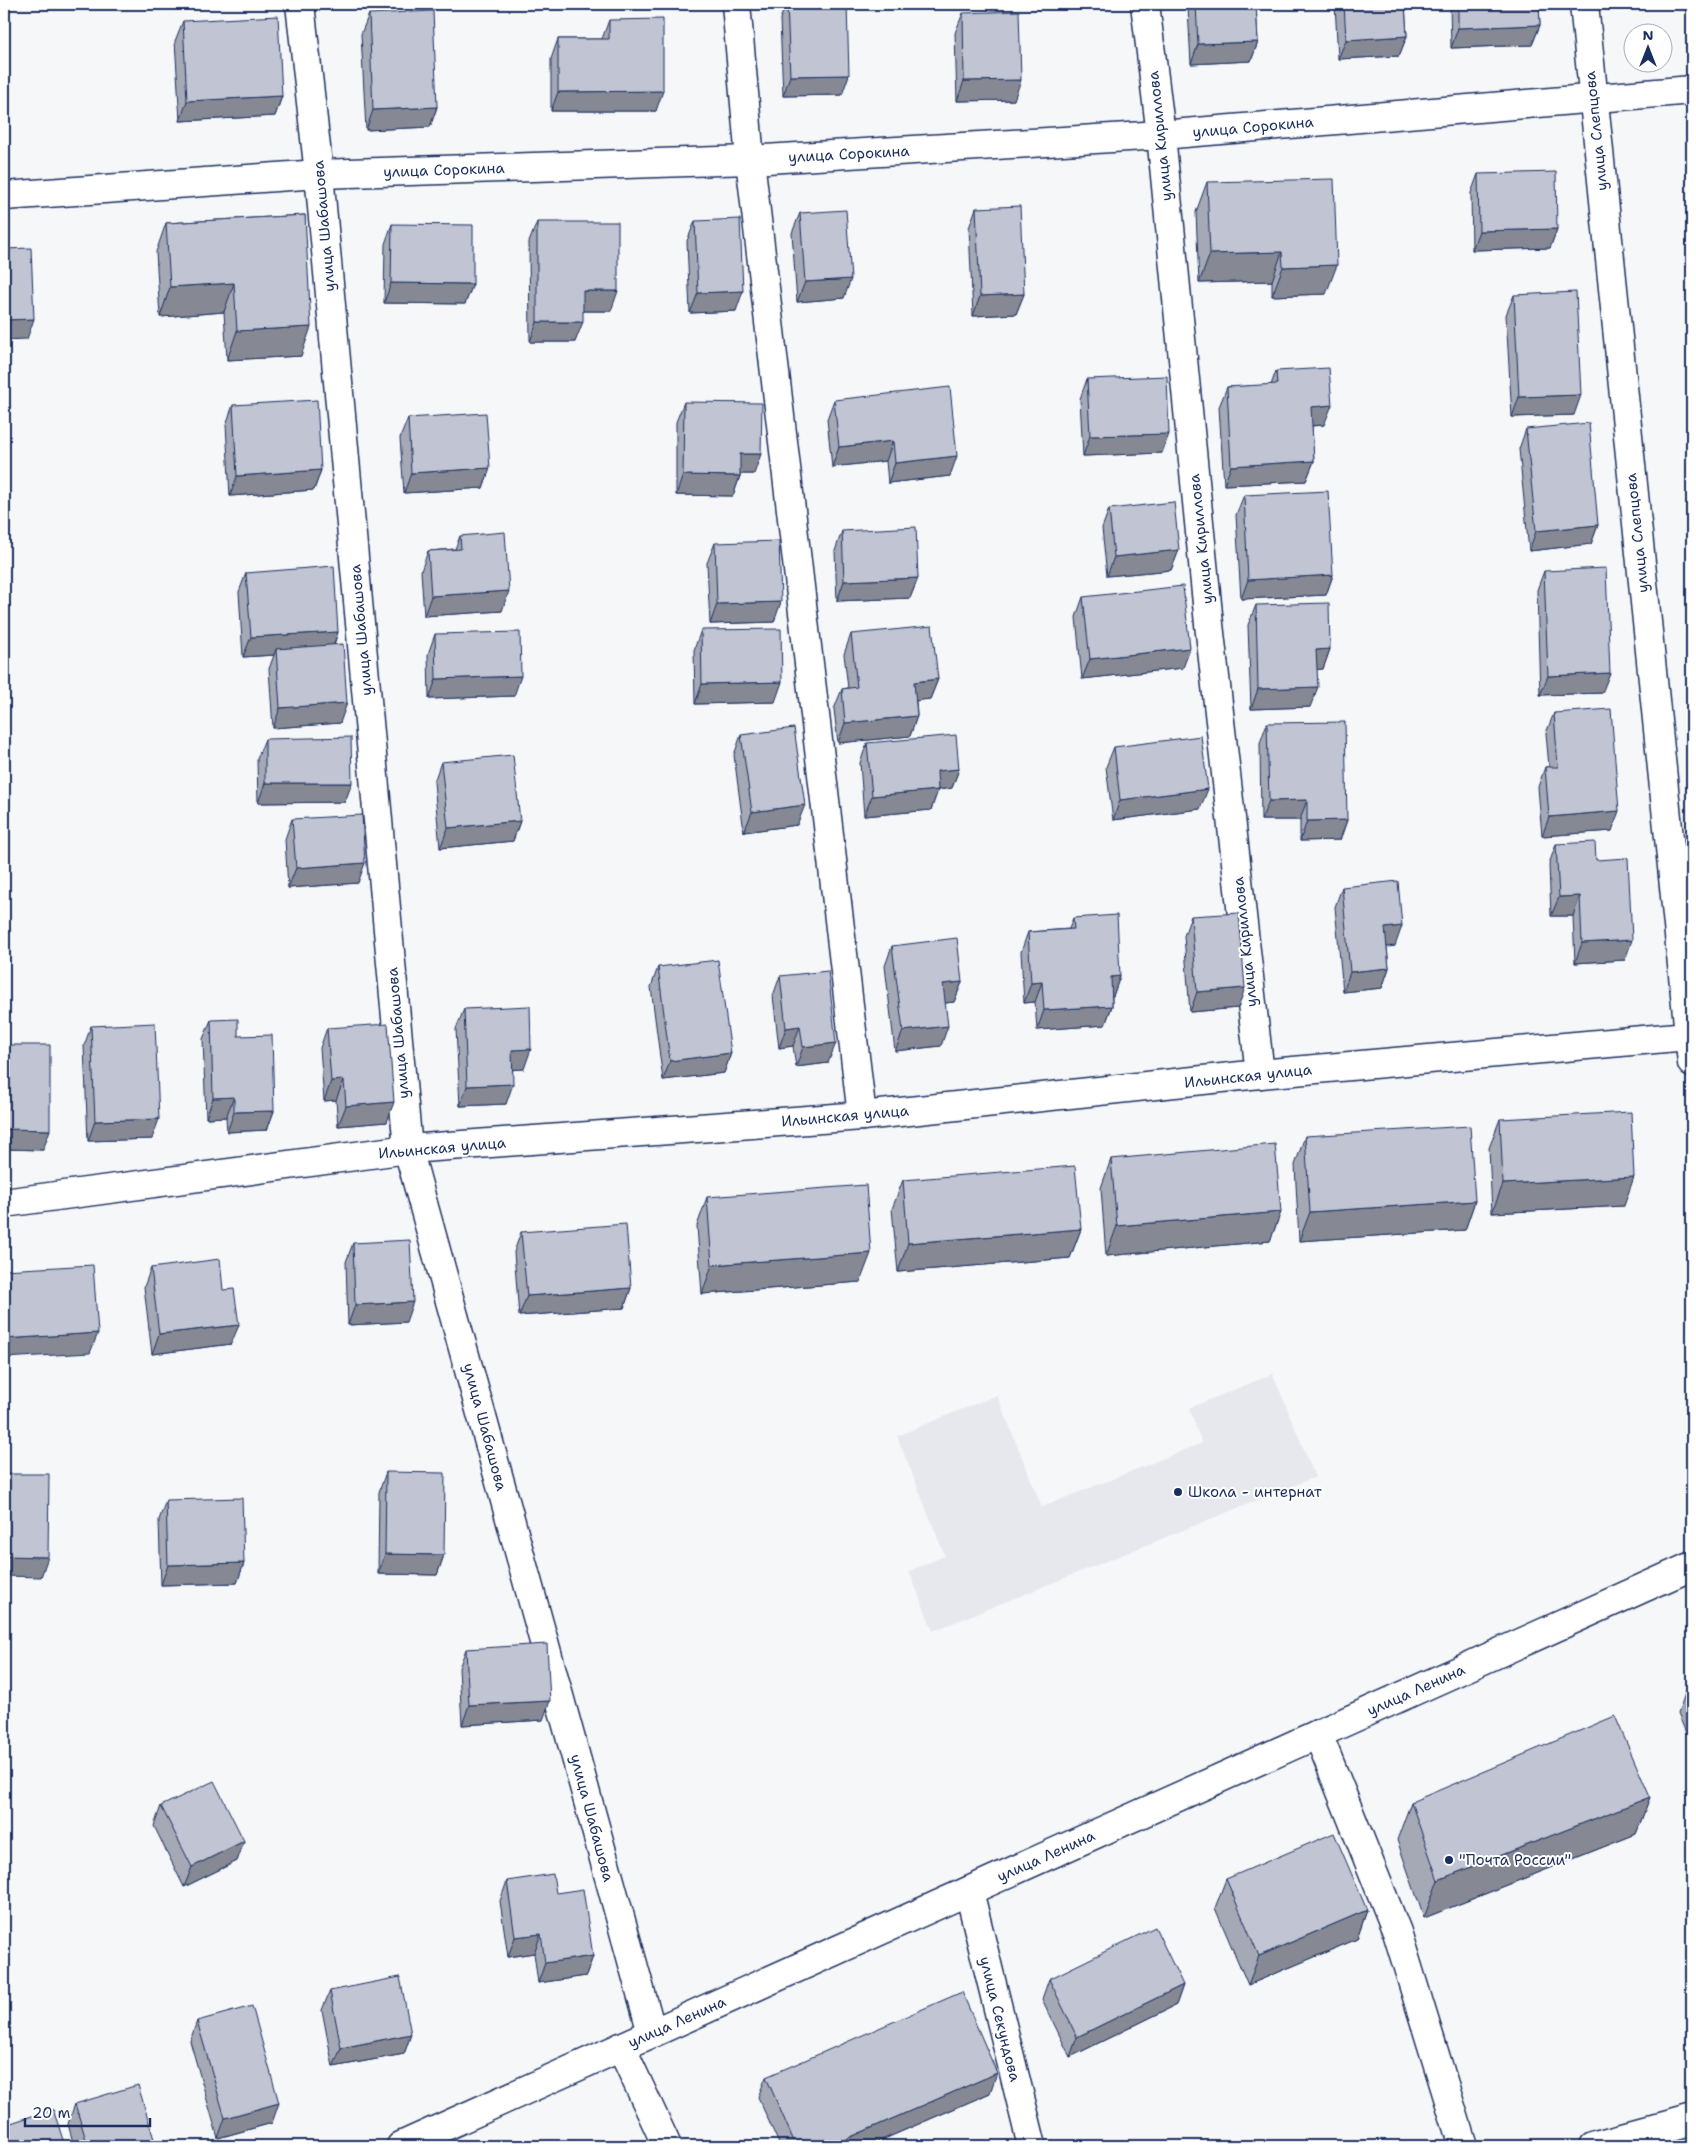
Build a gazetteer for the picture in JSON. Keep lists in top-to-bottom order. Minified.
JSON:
{"streets":{"street":["улица Сорокина","улица Слепцова","улица Кириллова","улица Шабашова","Ильинская улица","улица Ленина","улица Секундова"]},"crossings":[["улица Сорокина","улица Слепцова"],["улица Сорокина","улица Кириллова"],["улица Сорокина","улица Шабашова"],["улица Слепцова","Ильинская улица"],["улица Кириллова","Ильинская улица"],["улица Шабашова","Ильинская улица"],["улица Шабашова","улица Ленина"],["улица Ленина","улица Секундова"]],"places":["Школа - интернат","\"Почта России\""],"scale_bar":"20 m","north":"top"}
